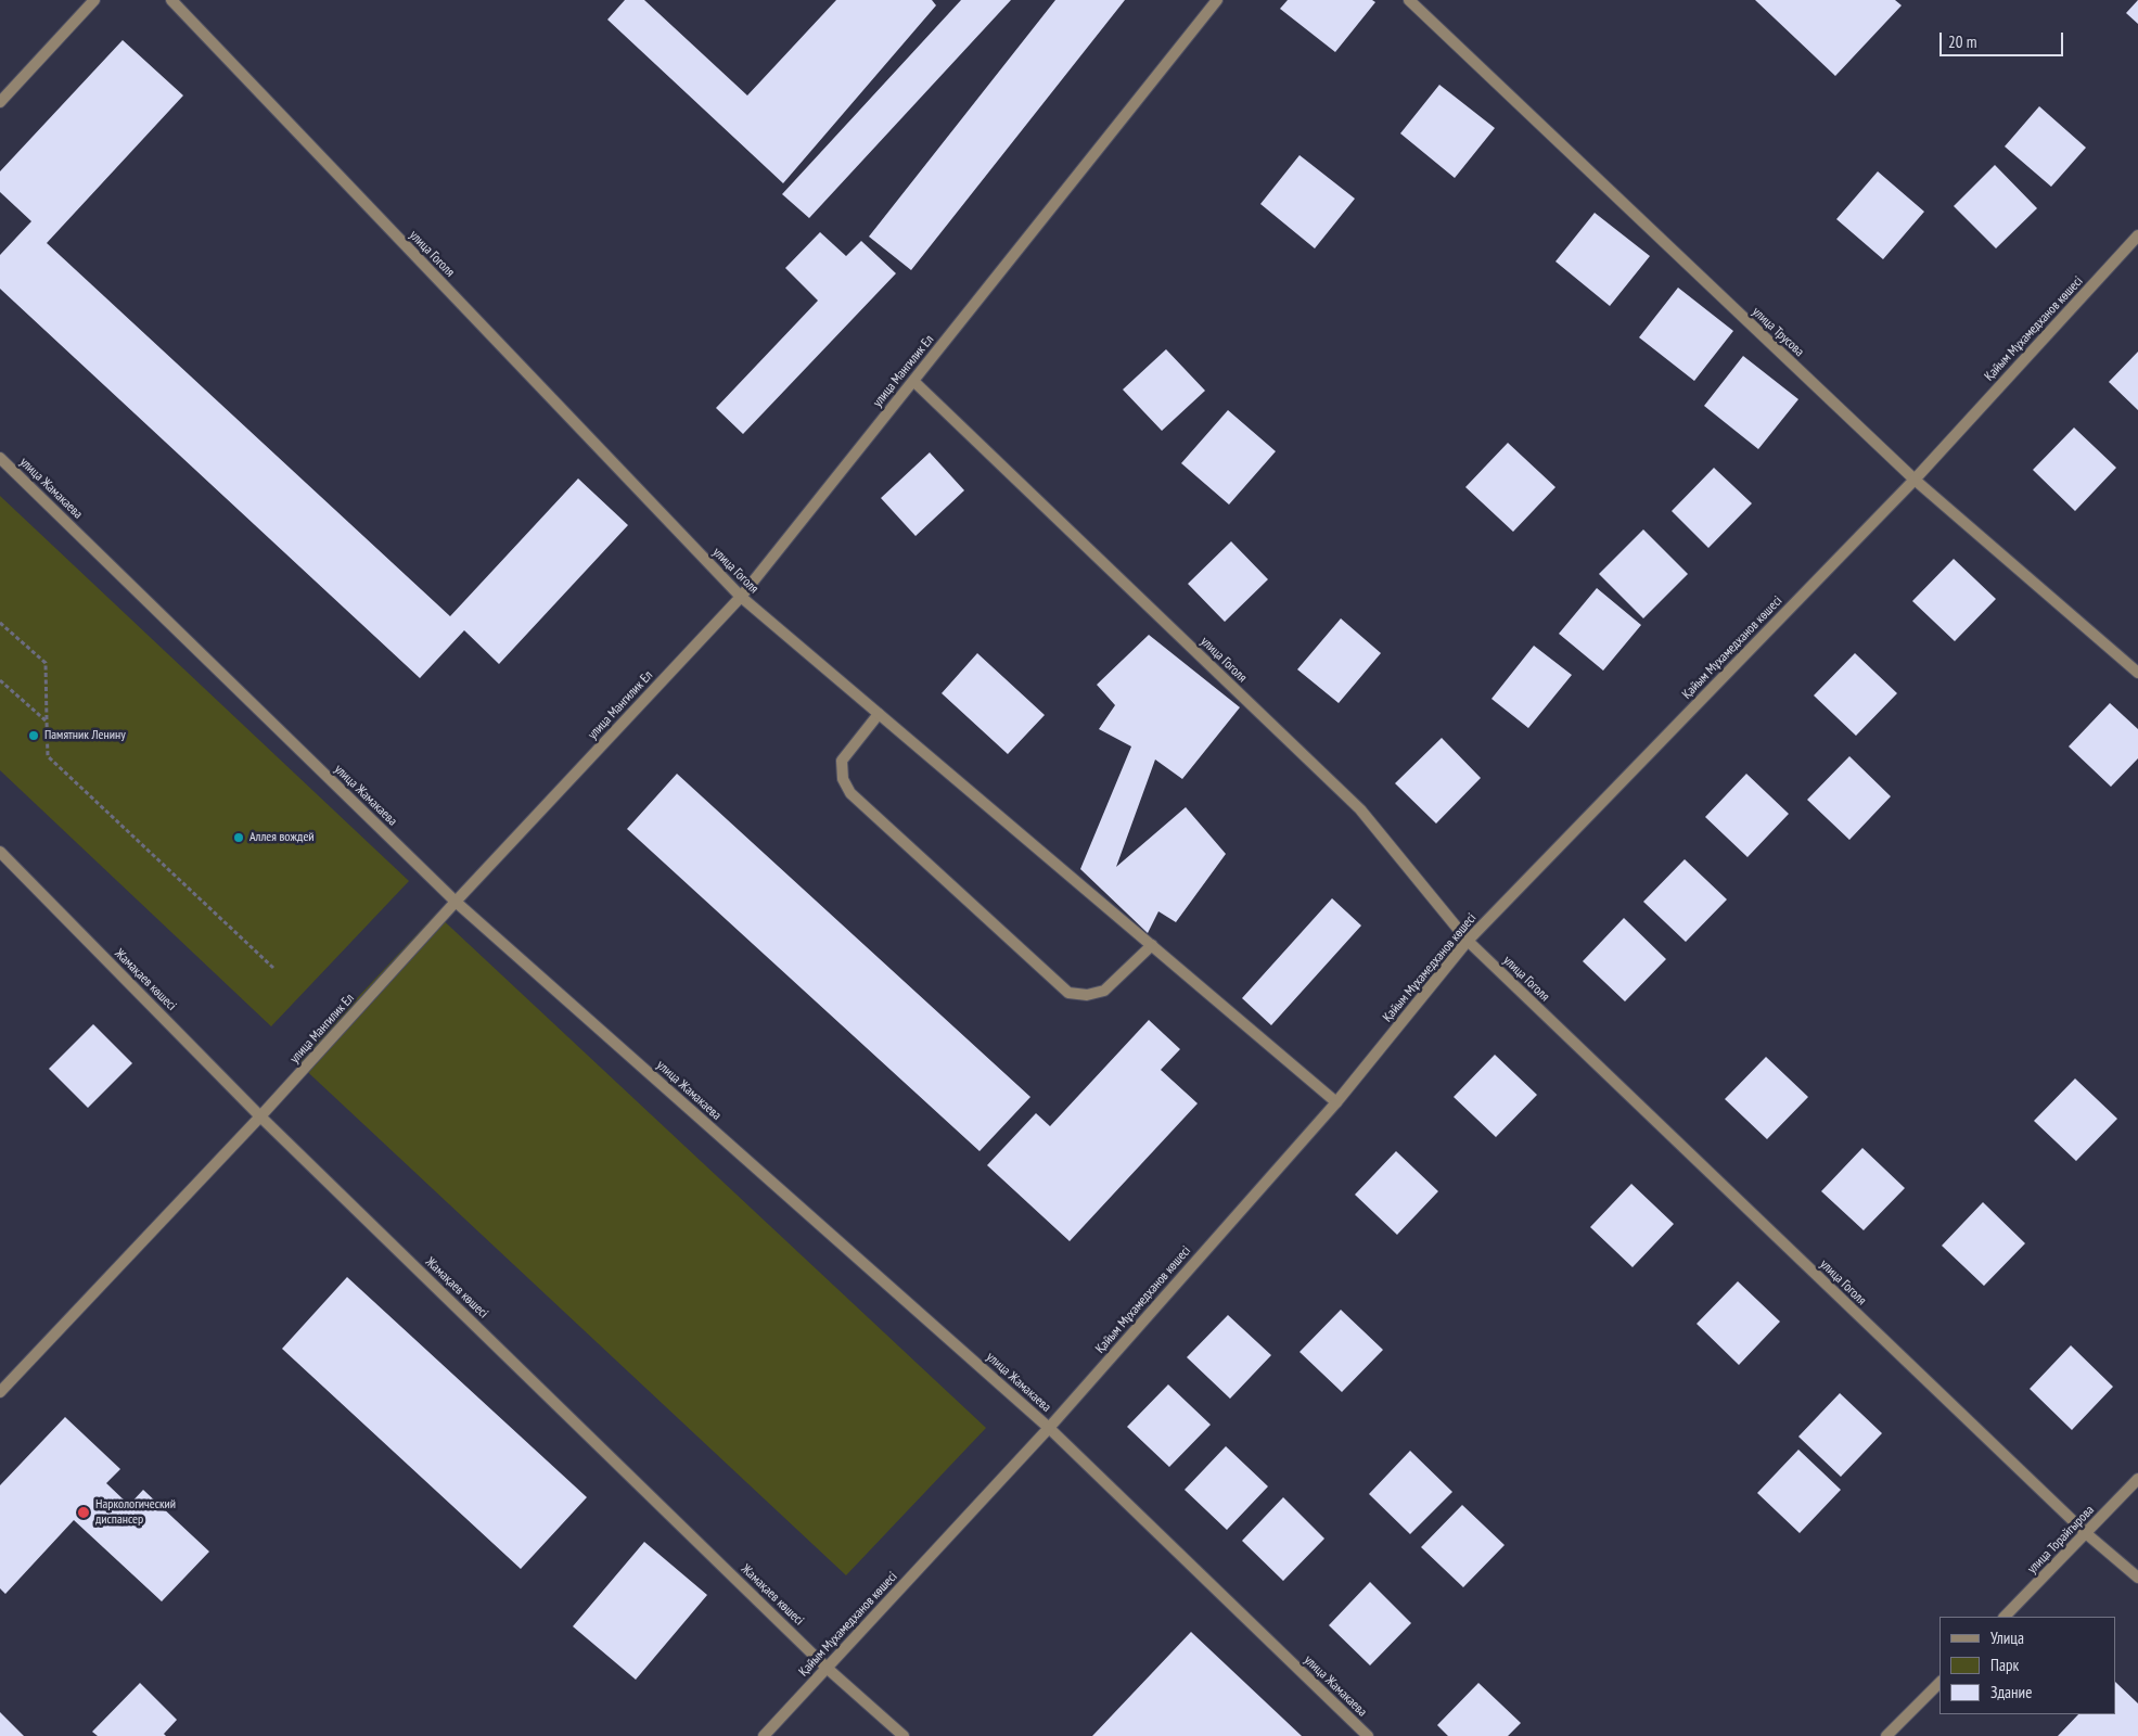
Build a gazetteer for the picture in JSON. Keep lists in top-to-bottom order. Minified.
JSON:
{"streets":{"street":["улица Гоголя","Қайым Мұхамедханов көшесі","улица Трусова","улица Мангилик Ел","улица Жамакаева","Жамақаев көшесі","улица Торайгырова"]},"crossings":[["улица Гоголя","Қайым Мұхамедханов көшесі"],["улица Гоголя","улица Мангилик Ел"],["улица Гоголя","улица Торайгырова"],["Қайым Мұхамедханов көшесі","улица Трусова"],["Қайым Мұхамедханов көшесі","улица Жамакаева"],["Қайым Мұхамедханов көшесі","Жамақаев көшесі"],["улица Мангилик Ел","улица Жамакаева"],["улица Мангилик Ел","Жамақаев көшесі"]],"places":["Памятник Ленину","Аллея вождей","Наркологический диспансер"],"legend":["Улица","Парк","Здание"],"scale_bar":"20 m"}
